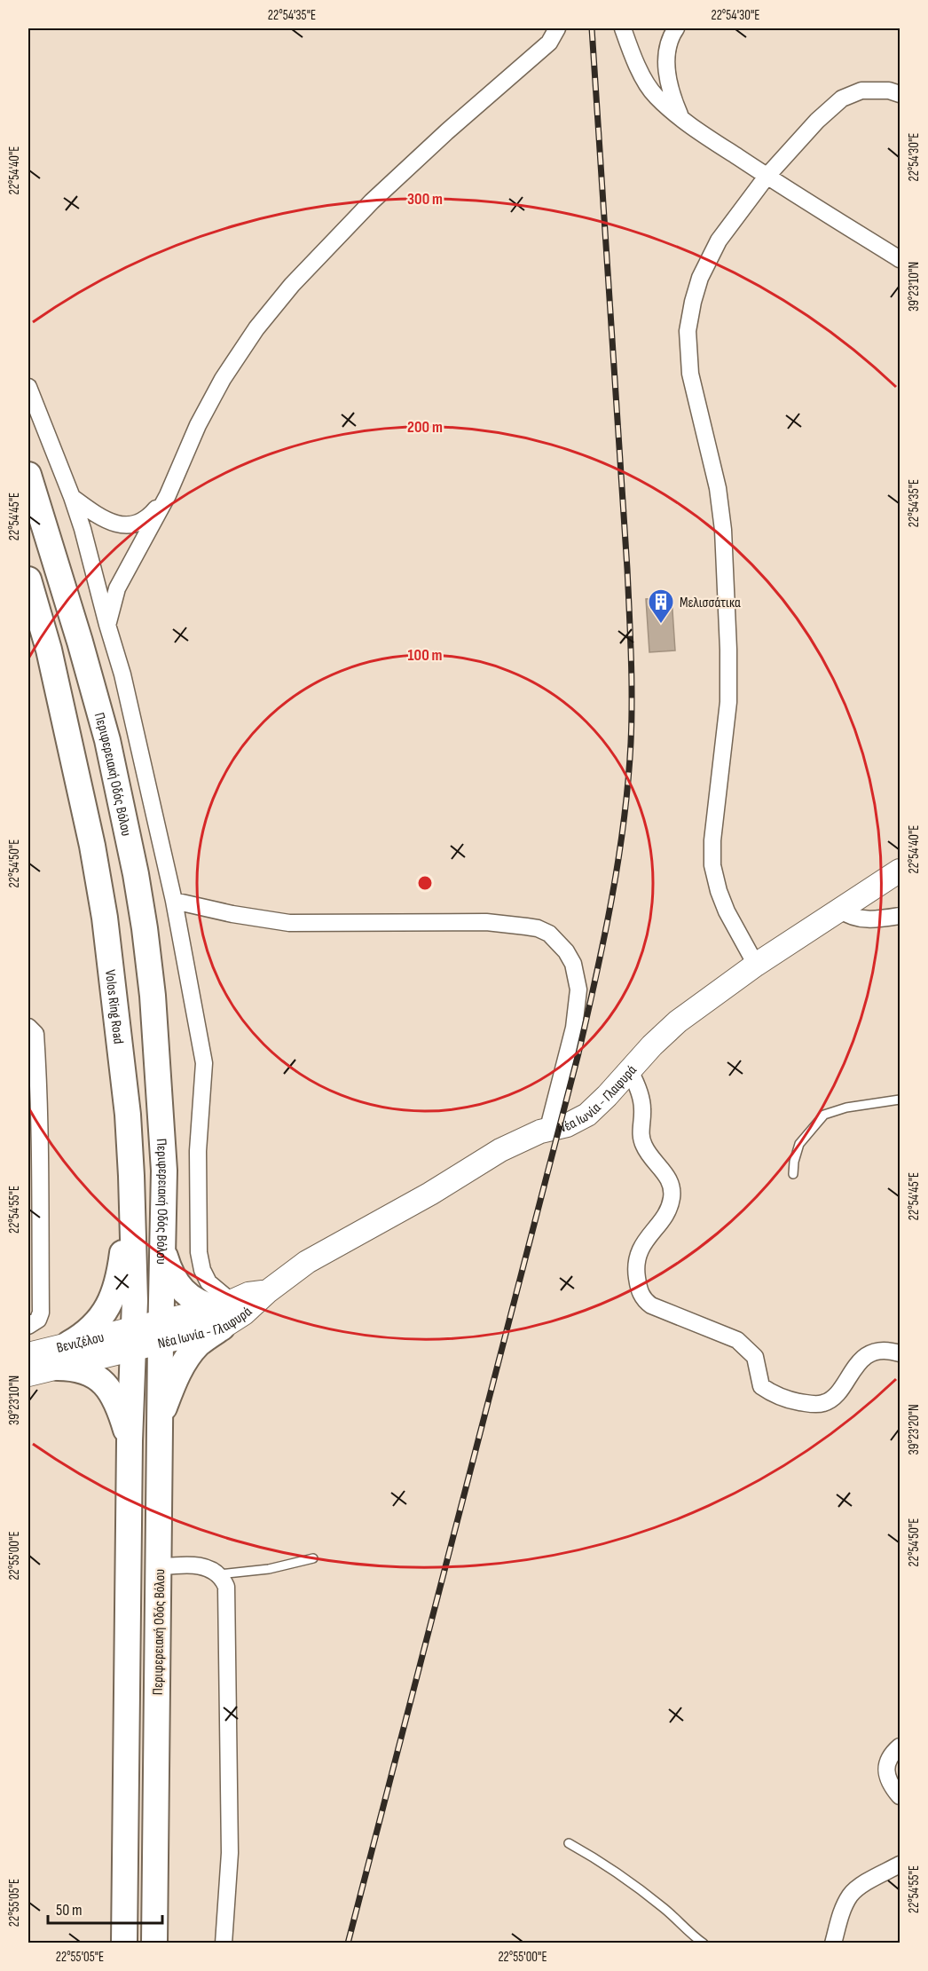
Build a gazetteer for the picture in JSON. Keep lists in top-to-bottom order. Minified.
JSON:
{"streets":{"main road":["Περιφερειακή Οδός Βόλου","Volos Ring Road","Νέα Ιωνία - Γλαφυρά","Βενιζέλου"]},"crossings":[["Περιφερειακή Οδός Βόλου","Volos Ring Road"],["Περιφερειακή Οδός Βόλου","Νέα Ιωνία - Γλαφυρά"],["Volos Ring Road","Νέα Ιωνία - Γλαφυρά"],["Volos Ring Road","Βενιζέλου"],["Νέα Ιωνία - Γλαφυρά","Βενιζέλου"]],"places":{"building":["Μελισσάτικα"]},"scale_bar":"50 m","coordinates":["22°54'35\"E","22°54'30\"E","22°54'40\"E","39°23'10\"N","22°54'45\"E","22°54'50\"E","22°54'55\"E","39°23'20\"N","22°55'00\"E","22°55'05\"E"],"rings":["300 m","200 m","100 m"]}
